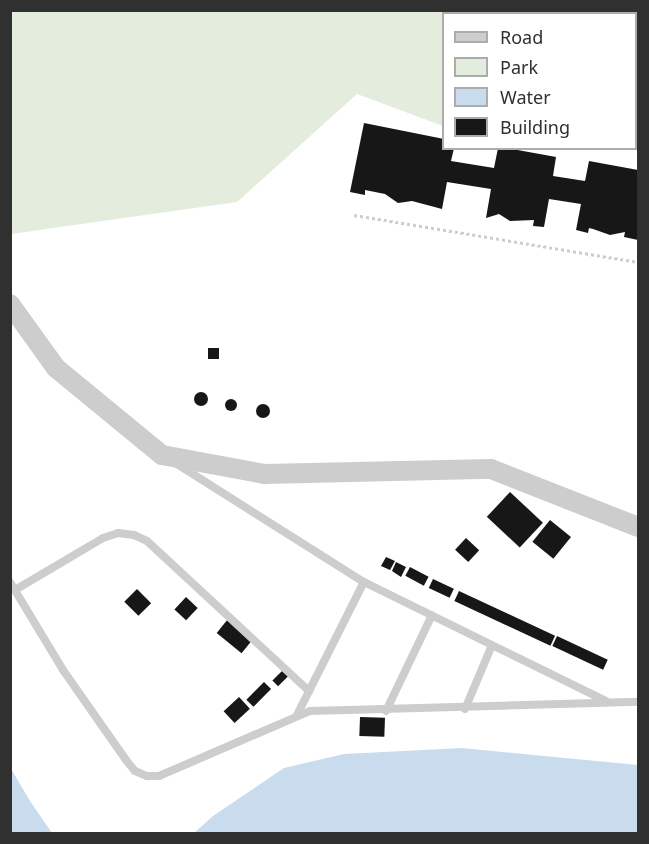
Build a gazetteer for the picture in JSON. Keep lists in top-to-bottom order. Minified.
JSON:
{"legend":["Road","Park","Water","Building"]}
